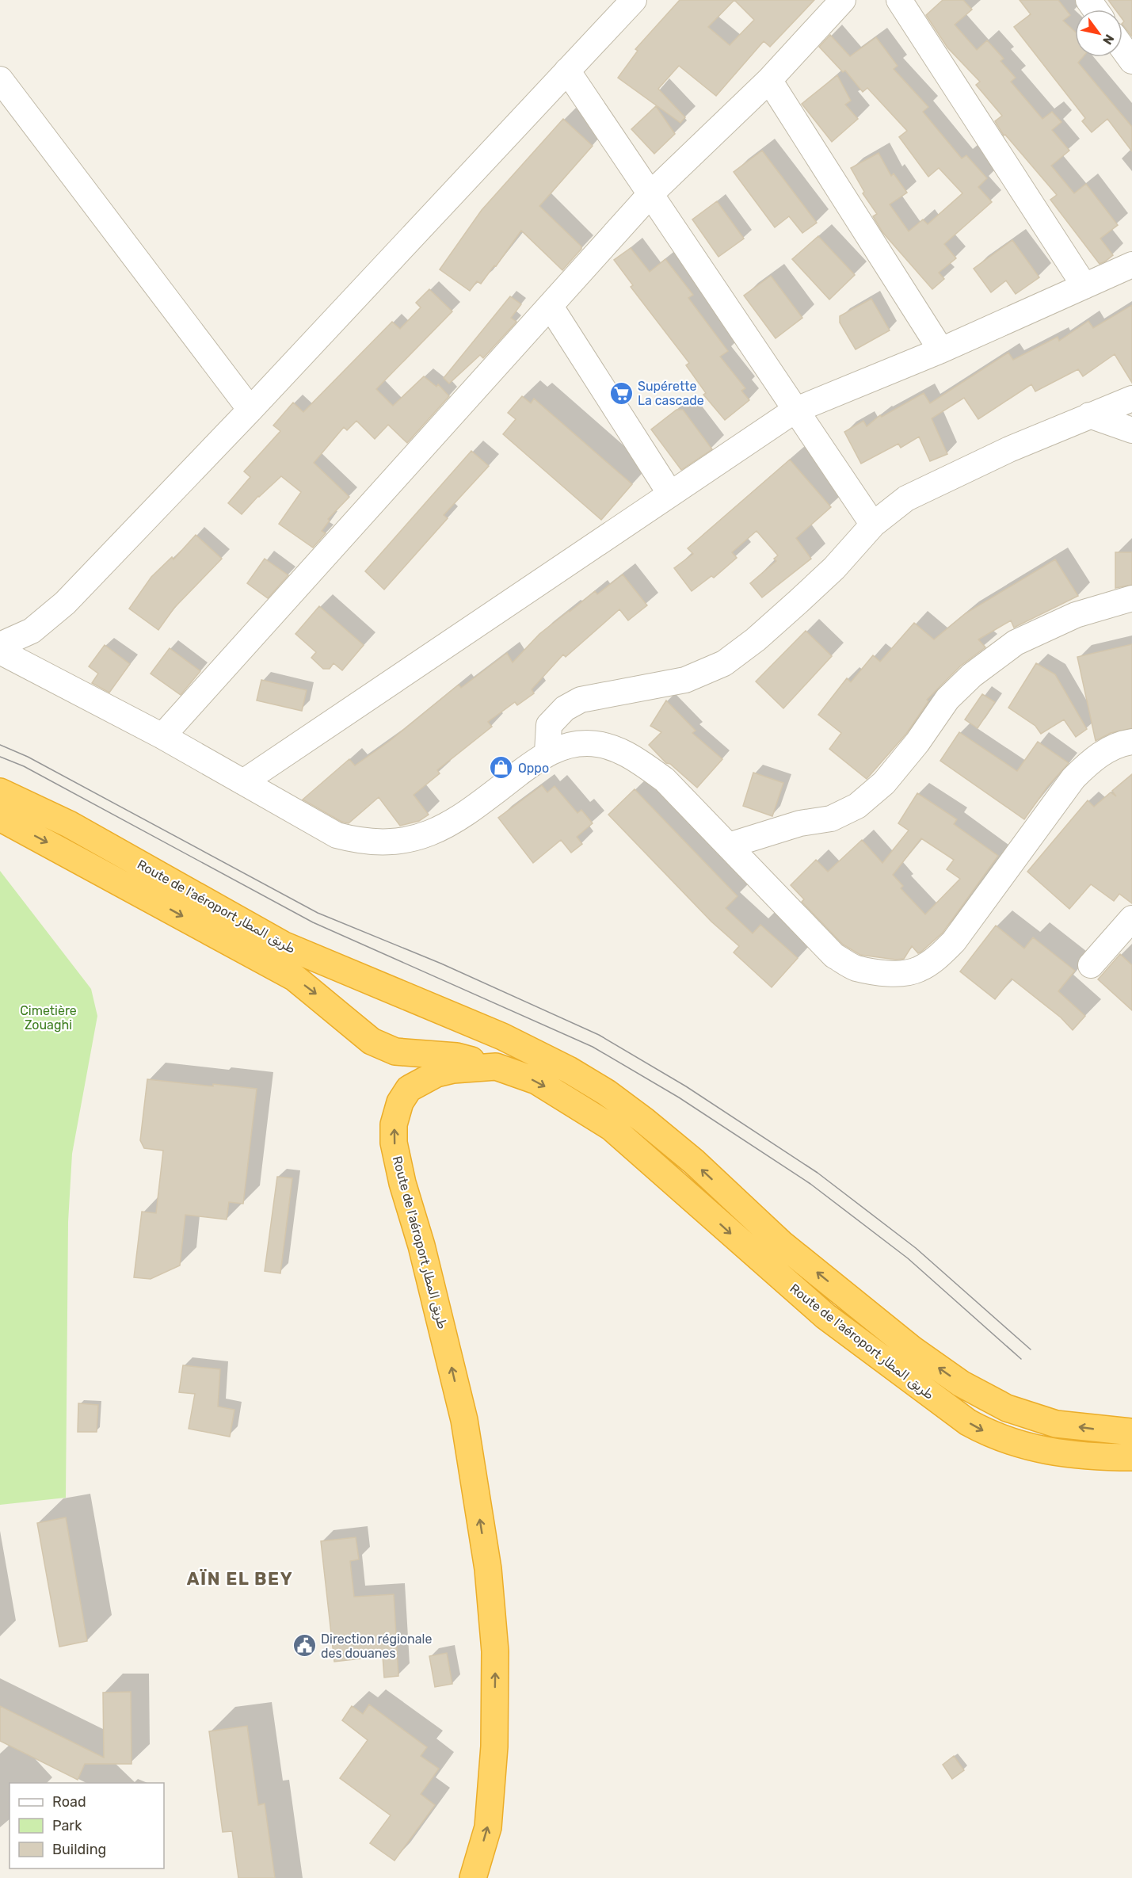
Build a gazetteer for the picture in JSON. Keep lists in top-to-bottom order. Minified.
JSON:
{"streets":{"highway":["Route de l'aéroport طريق المطار"]},"districts":["AÏN EL BEY"],"parks":["Cimetière Zouaghi"],"places":{"supermarket":["Supérette La cascade"],"shop":["Oppo"],"public building":["Direction régionale des douanes"]},"legend":["Road","Park","Building"],"north":"bottom right"}
